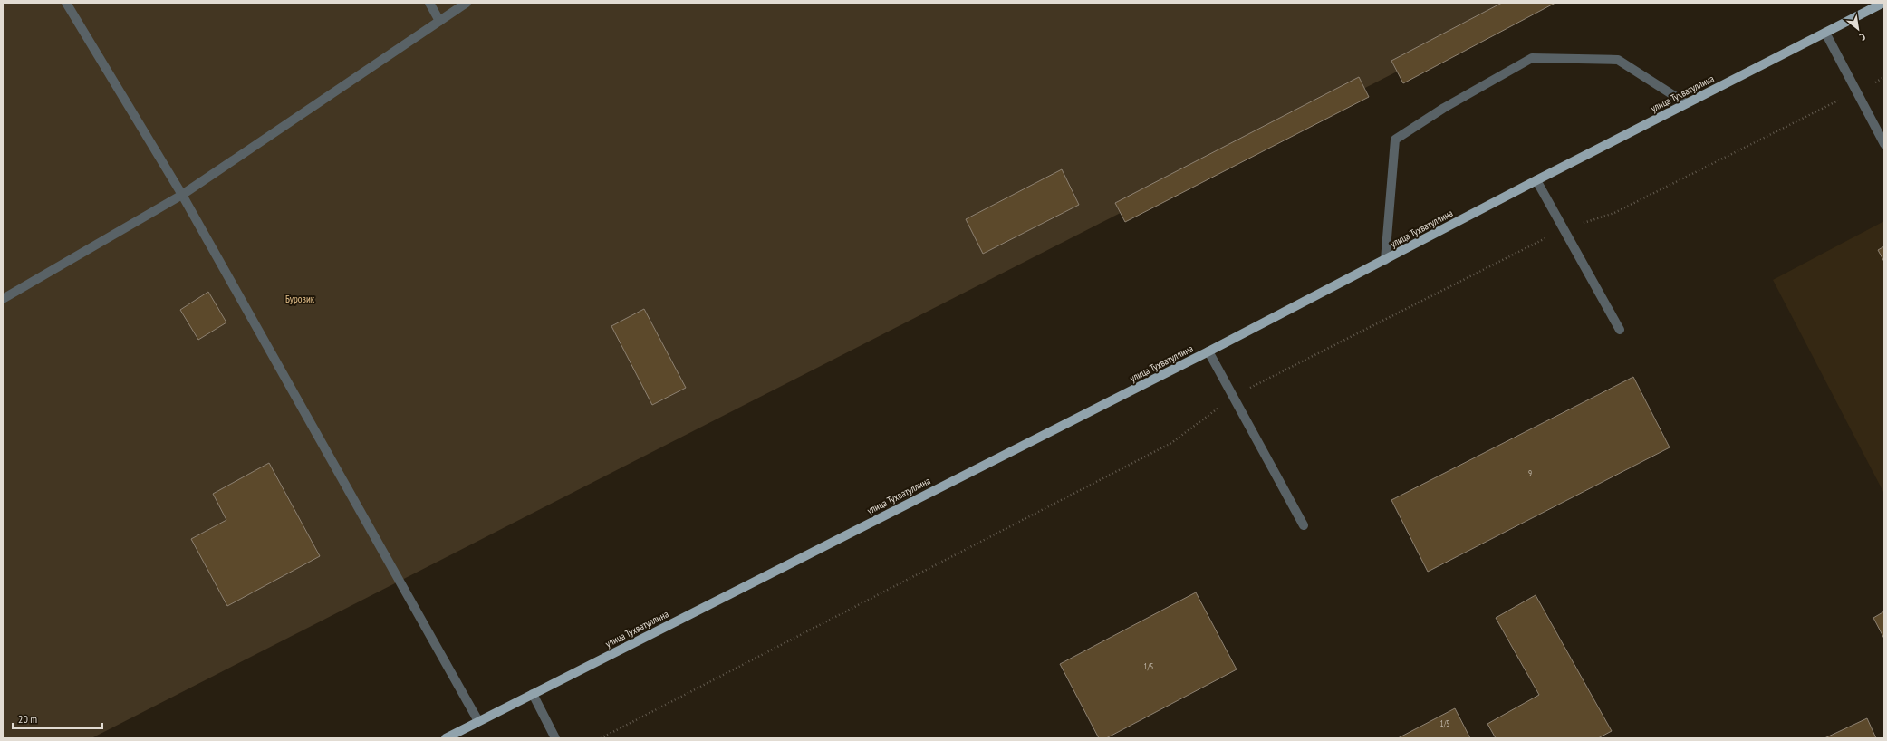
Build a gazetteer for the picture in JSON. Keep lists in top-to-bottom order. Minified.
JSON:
{"streets":{"main road":["улица Тухватуллина"]},"parks":["Буровик"],"house_numbers":["9","1/5","1/5"],"scale_bar":"20 m","north":"bottom right"}
